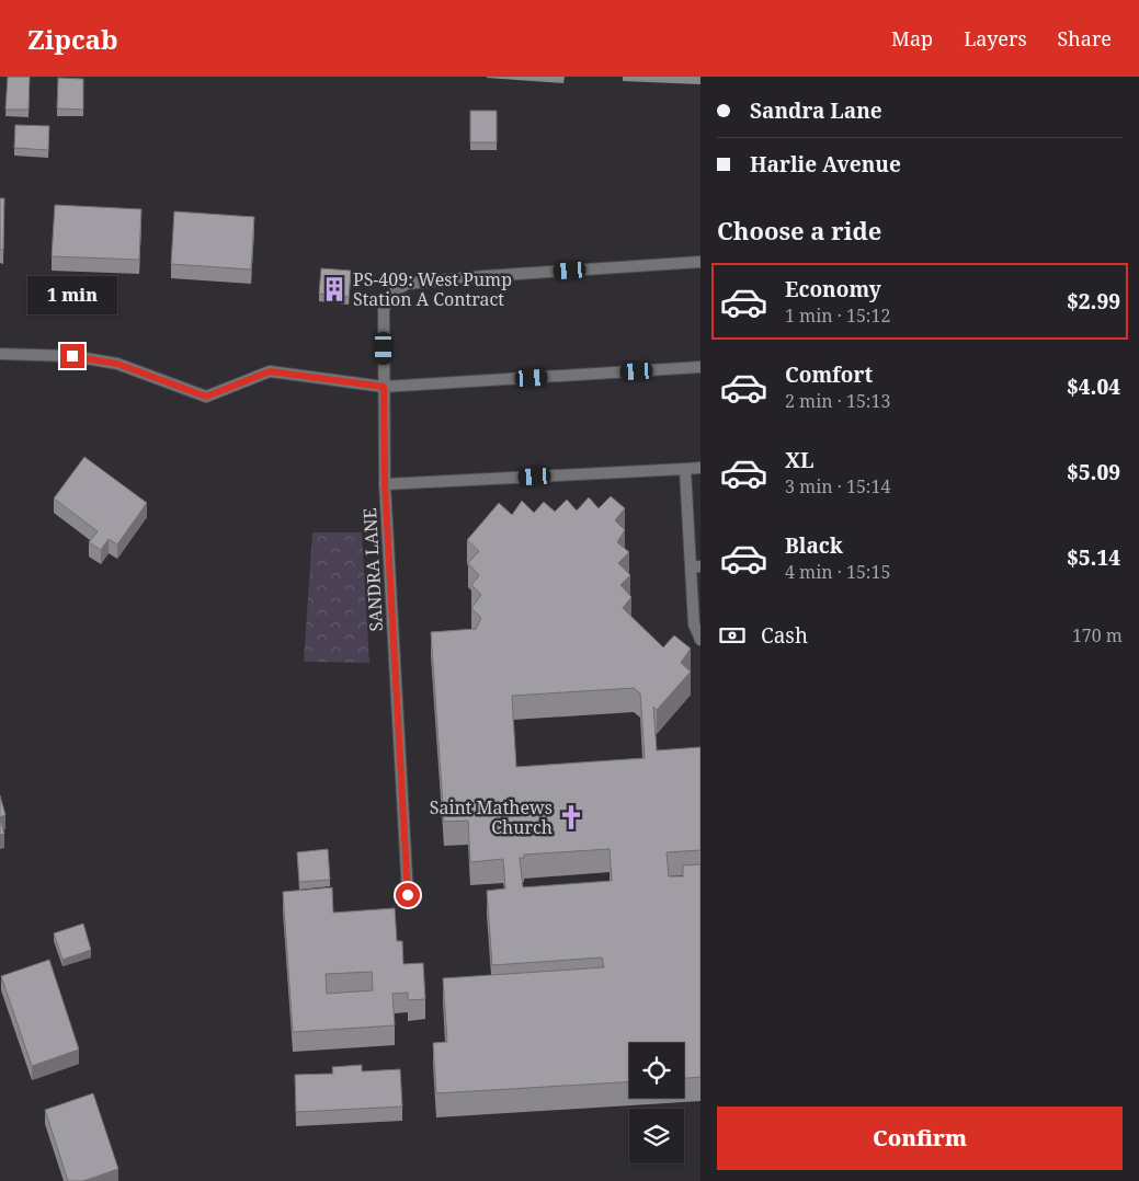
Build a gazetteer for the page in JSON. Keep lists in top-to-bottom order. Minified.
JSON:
{"streets":{"street":["SANDRA LANE"]},"places":{"building":["PS-409: West Pump Station A Contract"],"church":["Saint Mathews Church"]},"page":{"header":"Zipcab","nav":["Map","Layers","Share"],"banner":["Sandra Lane","Harlie Avenue"],"heading":"Choose a ride","list":[{"name":"Economy","note":"1 min · 15:12","value":"$2.99"},{"name":"Comfort","note":"2 min · 15:13","value":"$4.04"},{"name":"XL","note":"3 min · 15:14","value":"$5.09"},{"name":"Black","note":"4 min · 15:15","value":"$5.14"}],"bubble":"1 min","pay":["Cash","170 m"],"buttons":"Confirm"}}
